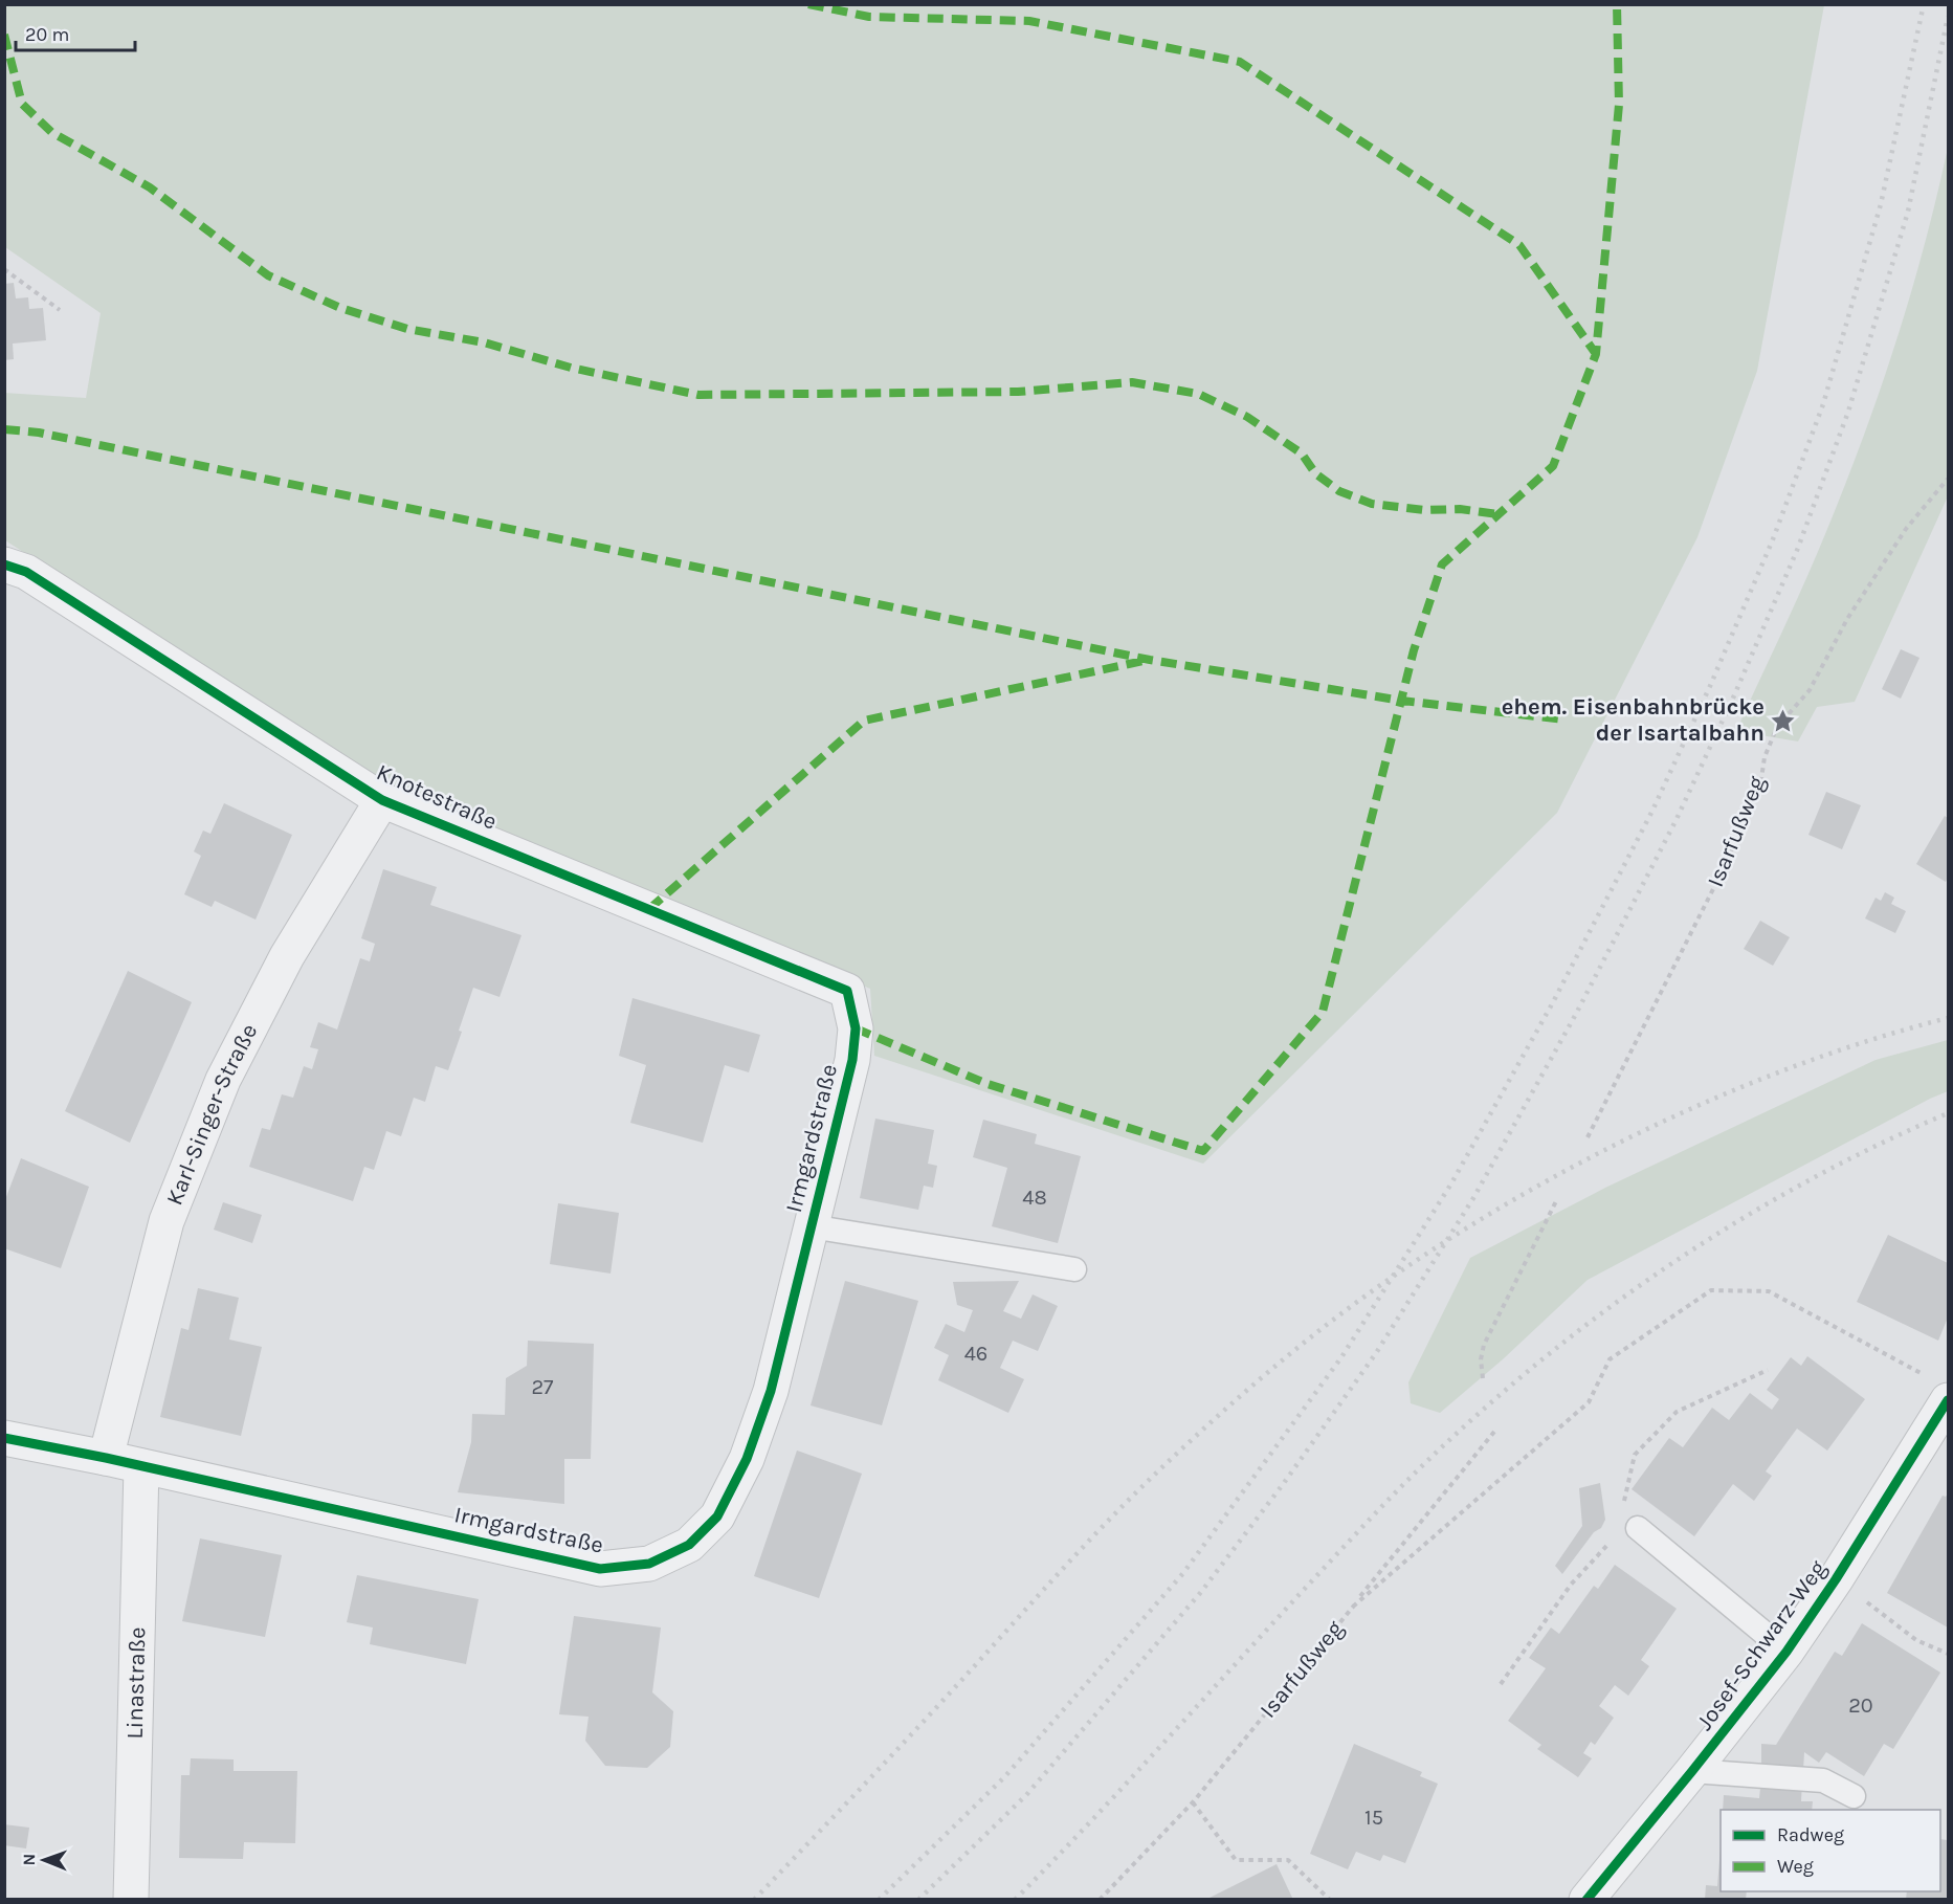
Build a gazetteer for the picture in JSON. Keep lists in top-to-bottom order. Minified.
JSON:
{"streets":{"street":["Knotestraße","Karl-Singer-Straße","Irmgardstraße","Josef-Schwarz-Weg","Linastraße"],"path":["Isarfußweg"]},"crossings":[["Knotestraße","Karl-Singer-Straße"],["Knotestraße","Irmgardstraße"],["Karl-Singer-Straße","Irmgardstraße"],["Irmgardstraße","Linastraße"]],"places":{"place":["ehem. Eisenbahnbrücke der Isartalbahn"]},"house_numbers":["48","46","27","20","15"],"legend":["Radweg","Weg"],"scale_bar":"20 m","north":"left"}
